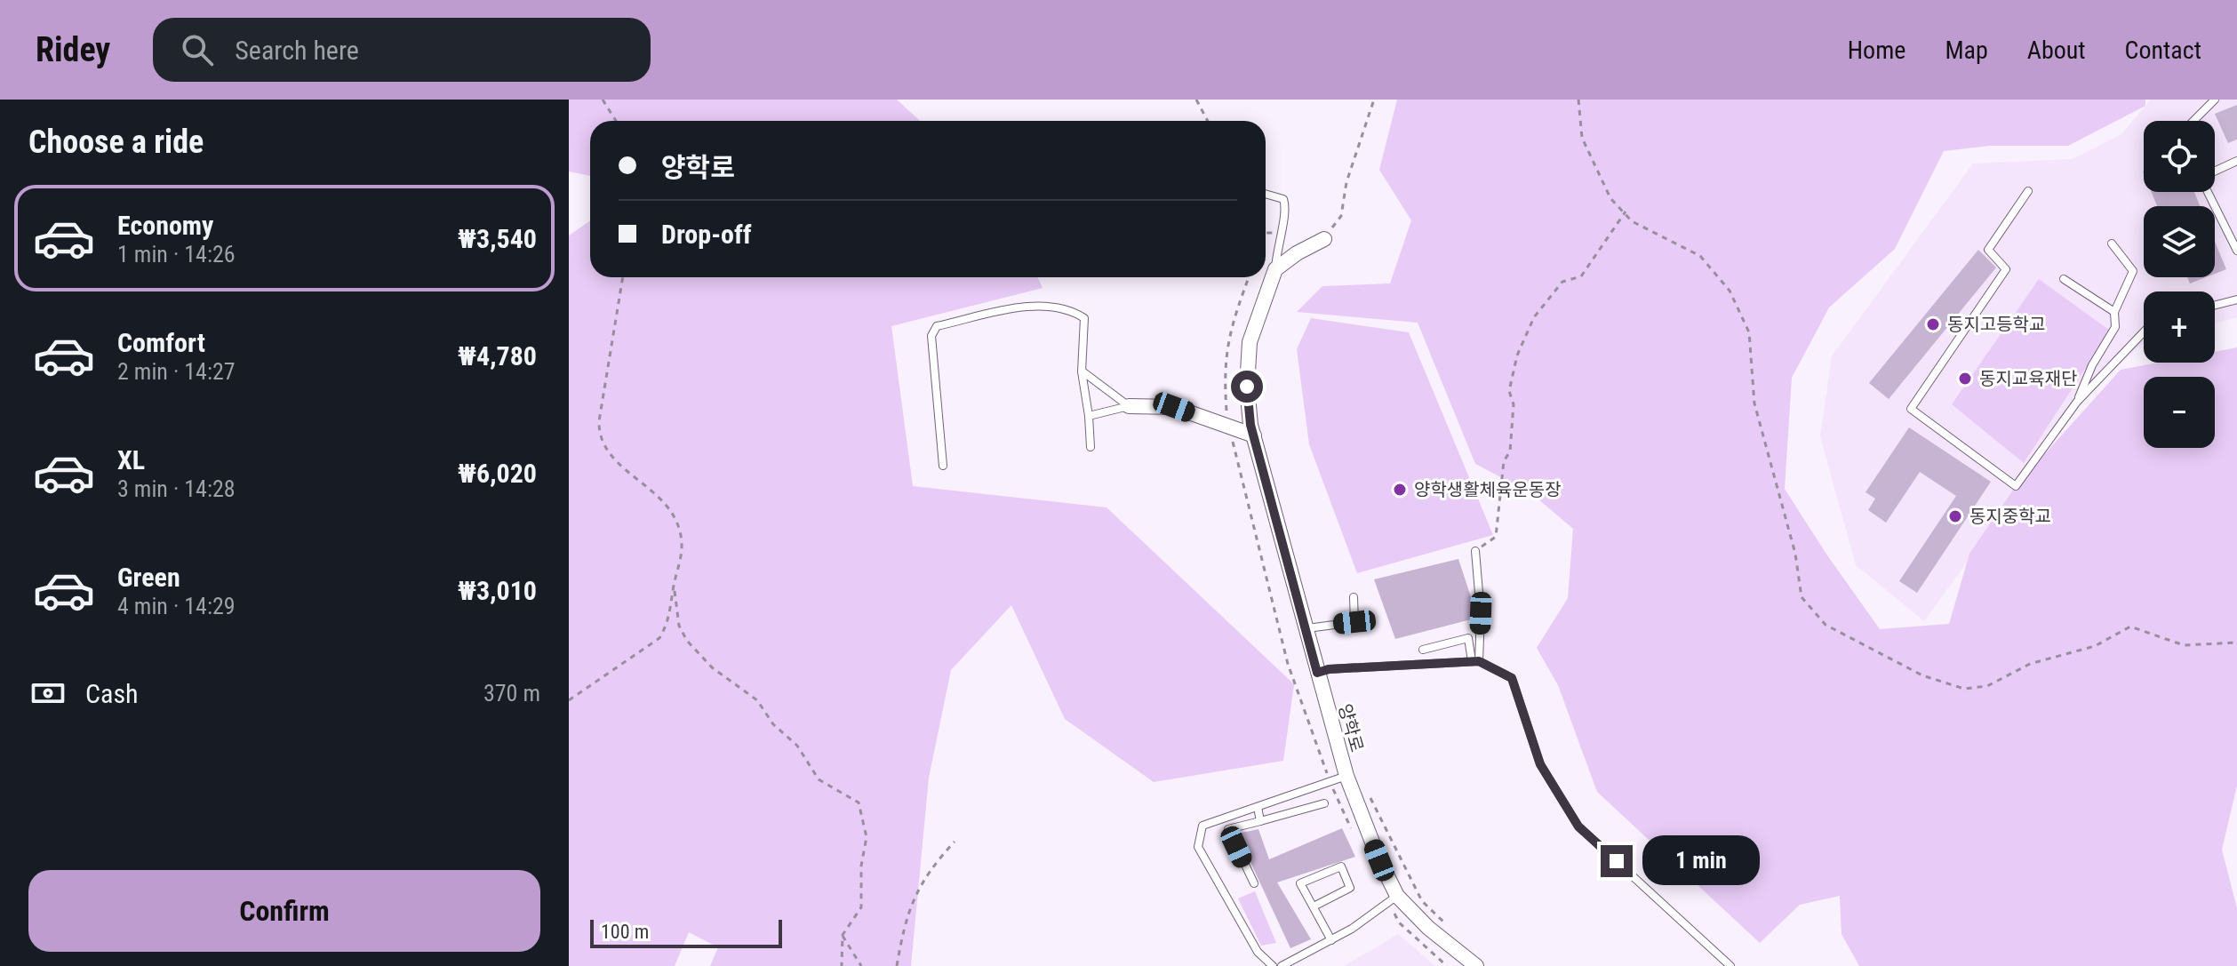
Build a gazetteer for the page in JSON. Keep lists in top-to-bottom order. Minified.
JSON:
{"streets":{"street":["양학로"]},"places":["동지고등학교","동지교육재단","양학생활체육운동장","동지중학교"],"scale_bar":"100 m","page":{"header":"Ridey","search":"Search here","nav":["Home","Map","About","Contact"],"heading":"Choose a ride","map_buttons":["+","−"],"banner":["양학로","Drop-off"],"list":[{"name":"Economy","note":"1 min · 14:26","value":"₩3,540"},{"name":"Comfort","note":"2 min · 14:27","value":"₩4,780"},{"name":"XL","note":"3 min · 14:28","value":"₩6,020"},{"name":"Green","note":"4 min · 14:29","value":"₩3,010"}],"pay":["Cash","370 m"],"bubble":"1 min","buttons":"Confirm","scale":"100 m"}}
